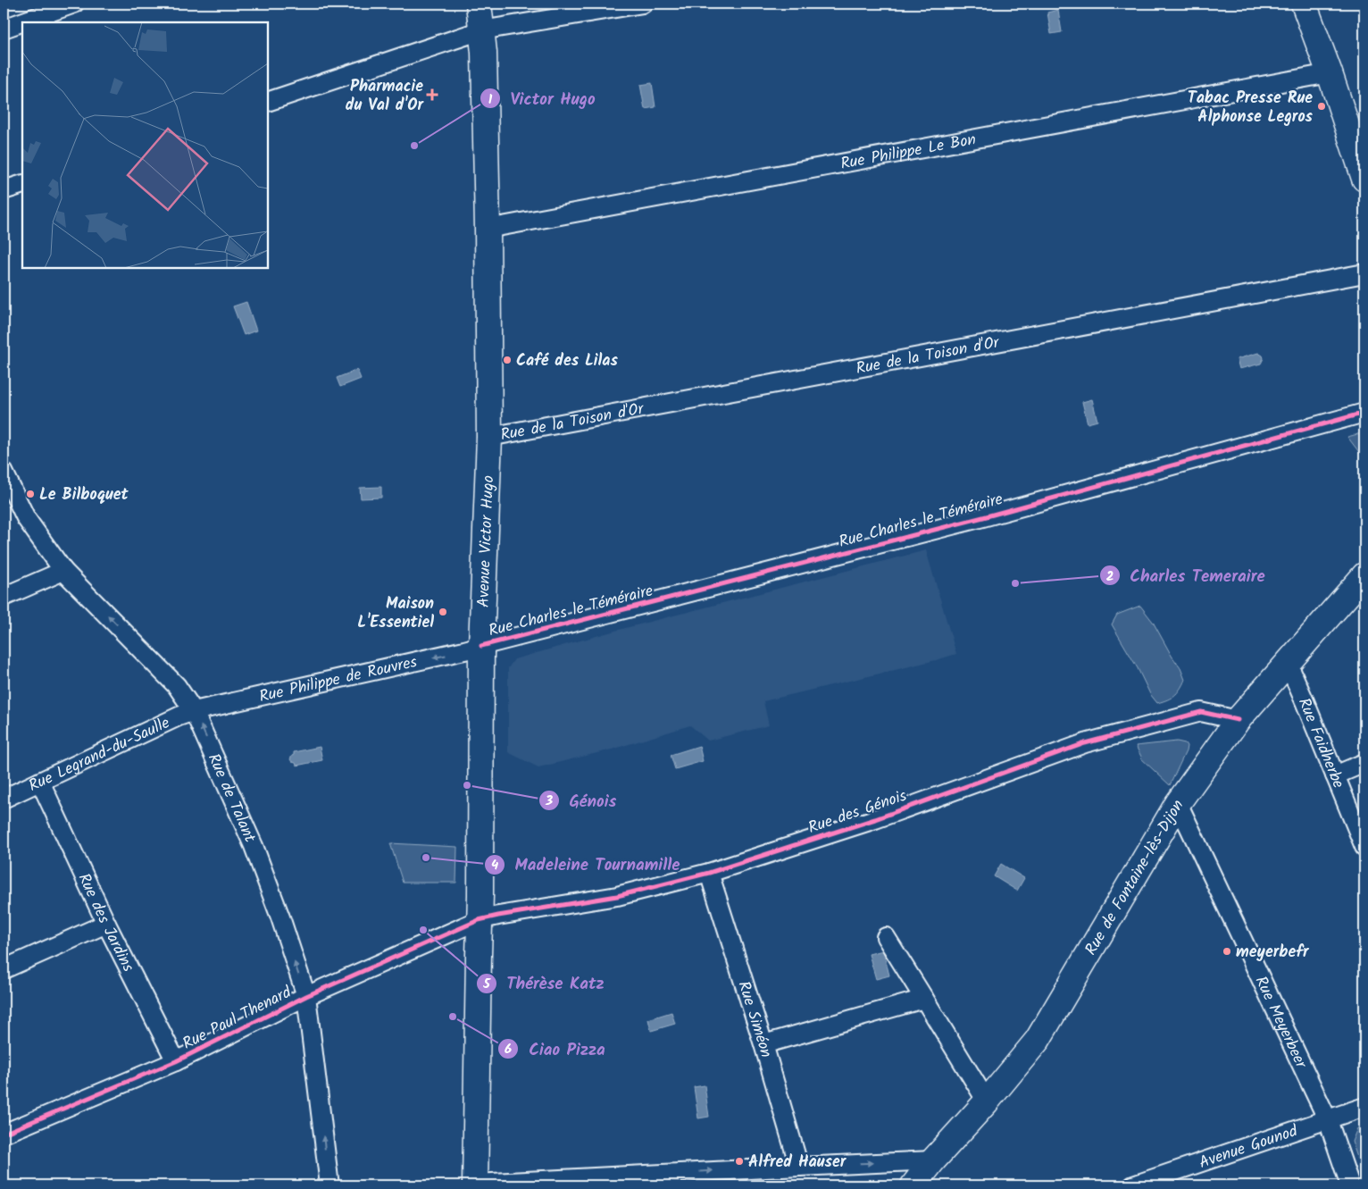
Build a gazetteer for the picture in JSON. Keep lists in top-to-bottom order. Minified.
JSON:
{"streets":{"main road":["Avenue Victor Hugo","Rue de Fontaine-lès-Dijon"],"street":["Rue Philippe Le Bon","Rue de la Toison d'Or","Rue Charles le Téméraire","Rue Philippe de Rouvres","Rue Faidherbe","Rue Legrand-du-Saulle","Rue de Talant","Rue des Génois","Rue des Jardins","Rue Paul Thenard","Rue Siméon","Rue Meyerbeer","Avenue Gounod"]},"crossings":[["Rue Philippe Le Bon","Avenue Victor Hugo"],["Rue de la Toison d'Or","Avenue Victor Hugo"],["Rue Charles le Téméraire","Avenue Victor Hugo"],["Rue Charles le Téméraire","Rue Philippe de Rouvres"],["Avenue Victor Hugo","Rue Philippe de Rouvres"],["Avenue Victor Hugo","Rue des Génois"],["Avenue Victor Hugo","Rue Paul Thenard"],["Rue Philippe de Rouvres","Rue Legrand-du-Saulle"],["Rue Philippe de Rouvres","Rue de Talant"],["Rue Faidherbe","Rue de Fontaine-lès-Dijon"],["Rue Legrand-du-Saulle","Rue de Talant"],["Rue Legrand-du-Saulle","Rue des Jardins"],["Rue de Talant","Rue Paul Thenard"],["Rue des Génois","Rue de Fontaine-lès-Dijon"],["Rue des Génois","Rue Paul Thenard"],["Rue des Génois","Rue Siméon"],["Rue de Fontaine-lès-Dijon","Rue Meyerbeer"],["Rue des Jardins","Rue Paul Thenard"],["Rue Meyerbeer","Avenue Gounod"]],"one_way":["Rue Philippe de Rouvres","Rue de Talant"],"places":{"health":["Pharmacie du Val d'Or"],"other":["Tabac Presse Rue Alphonse Legros","Victor Hugo","Café des Lilas","Le Bilboquet","Charles Temeraire","Maison L'Essentiel","Génois","Madeleine Tournamille","Thérèse Katz","meyerbefr","Ciao Pizza","Alfred Hauser"]}}
